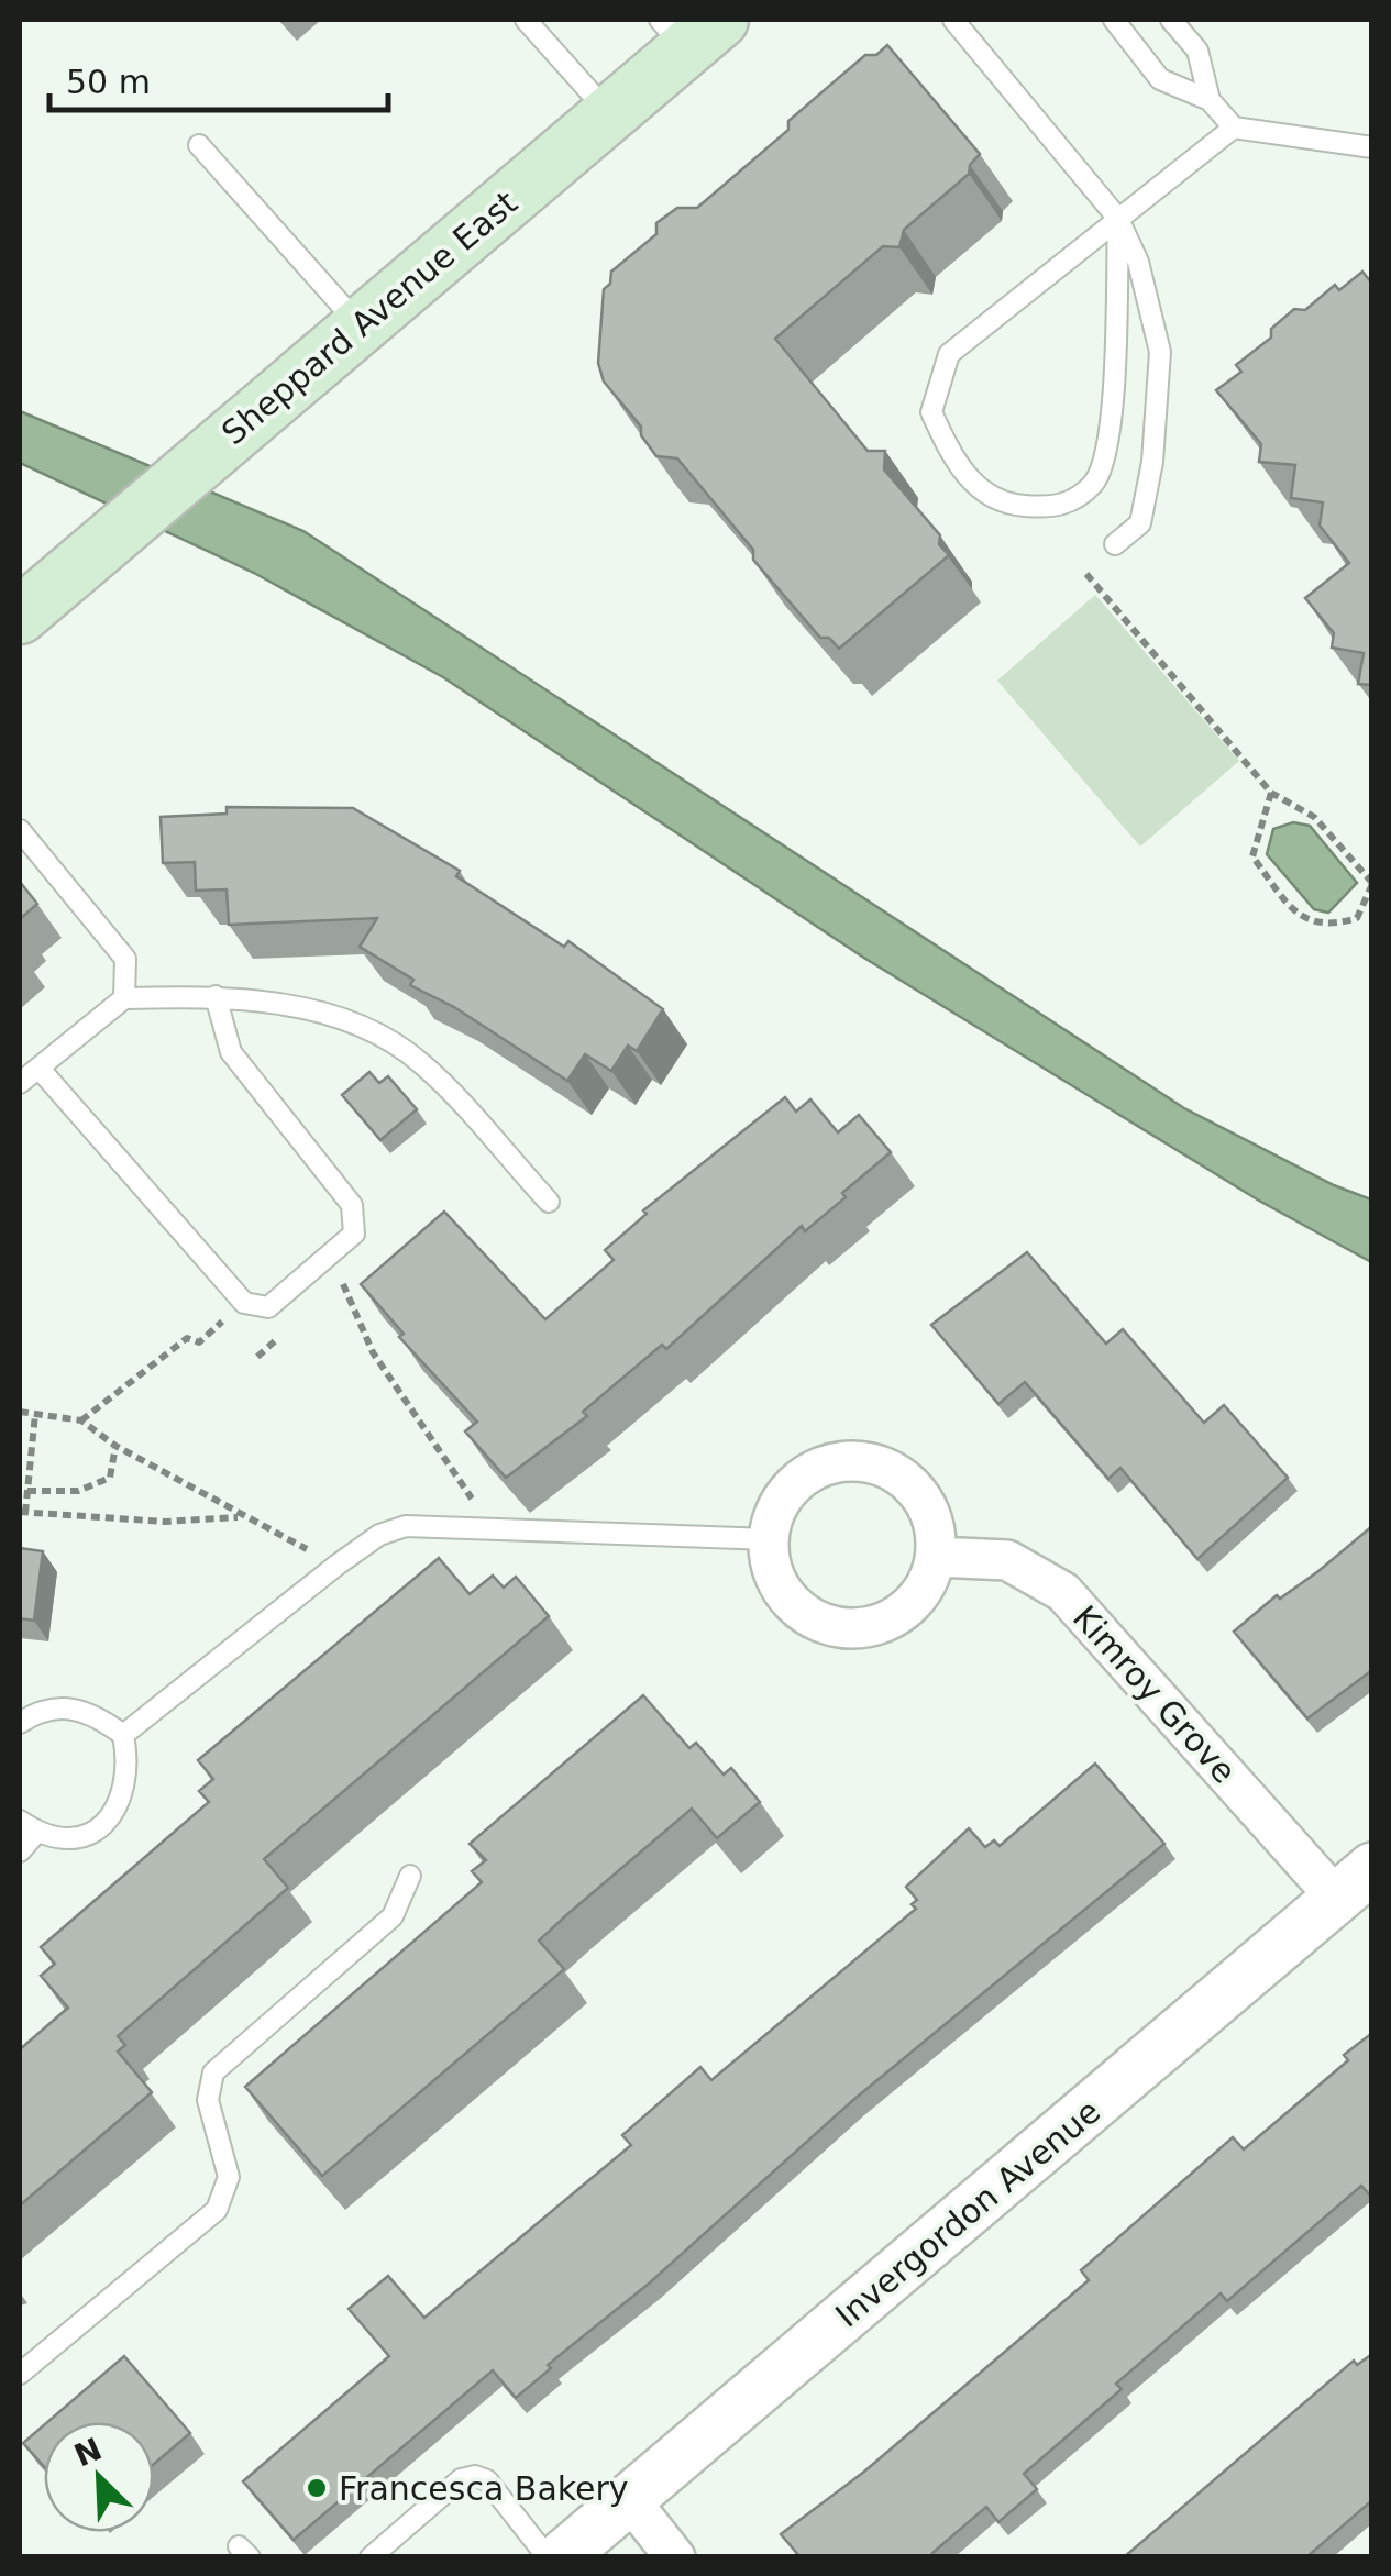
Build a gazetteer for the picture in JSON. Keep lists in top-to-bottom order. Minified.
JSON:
{"streets":{"main road":["Sheppard Avenue East"],"street":["Kimroy Grove","Invergordon Avenue"]},"crossings":[["Kimroy Grove","Invergordon Avenue"]],"places":["Francesca Bakery"],"scale_bar":"50 m","north":"top left"}
